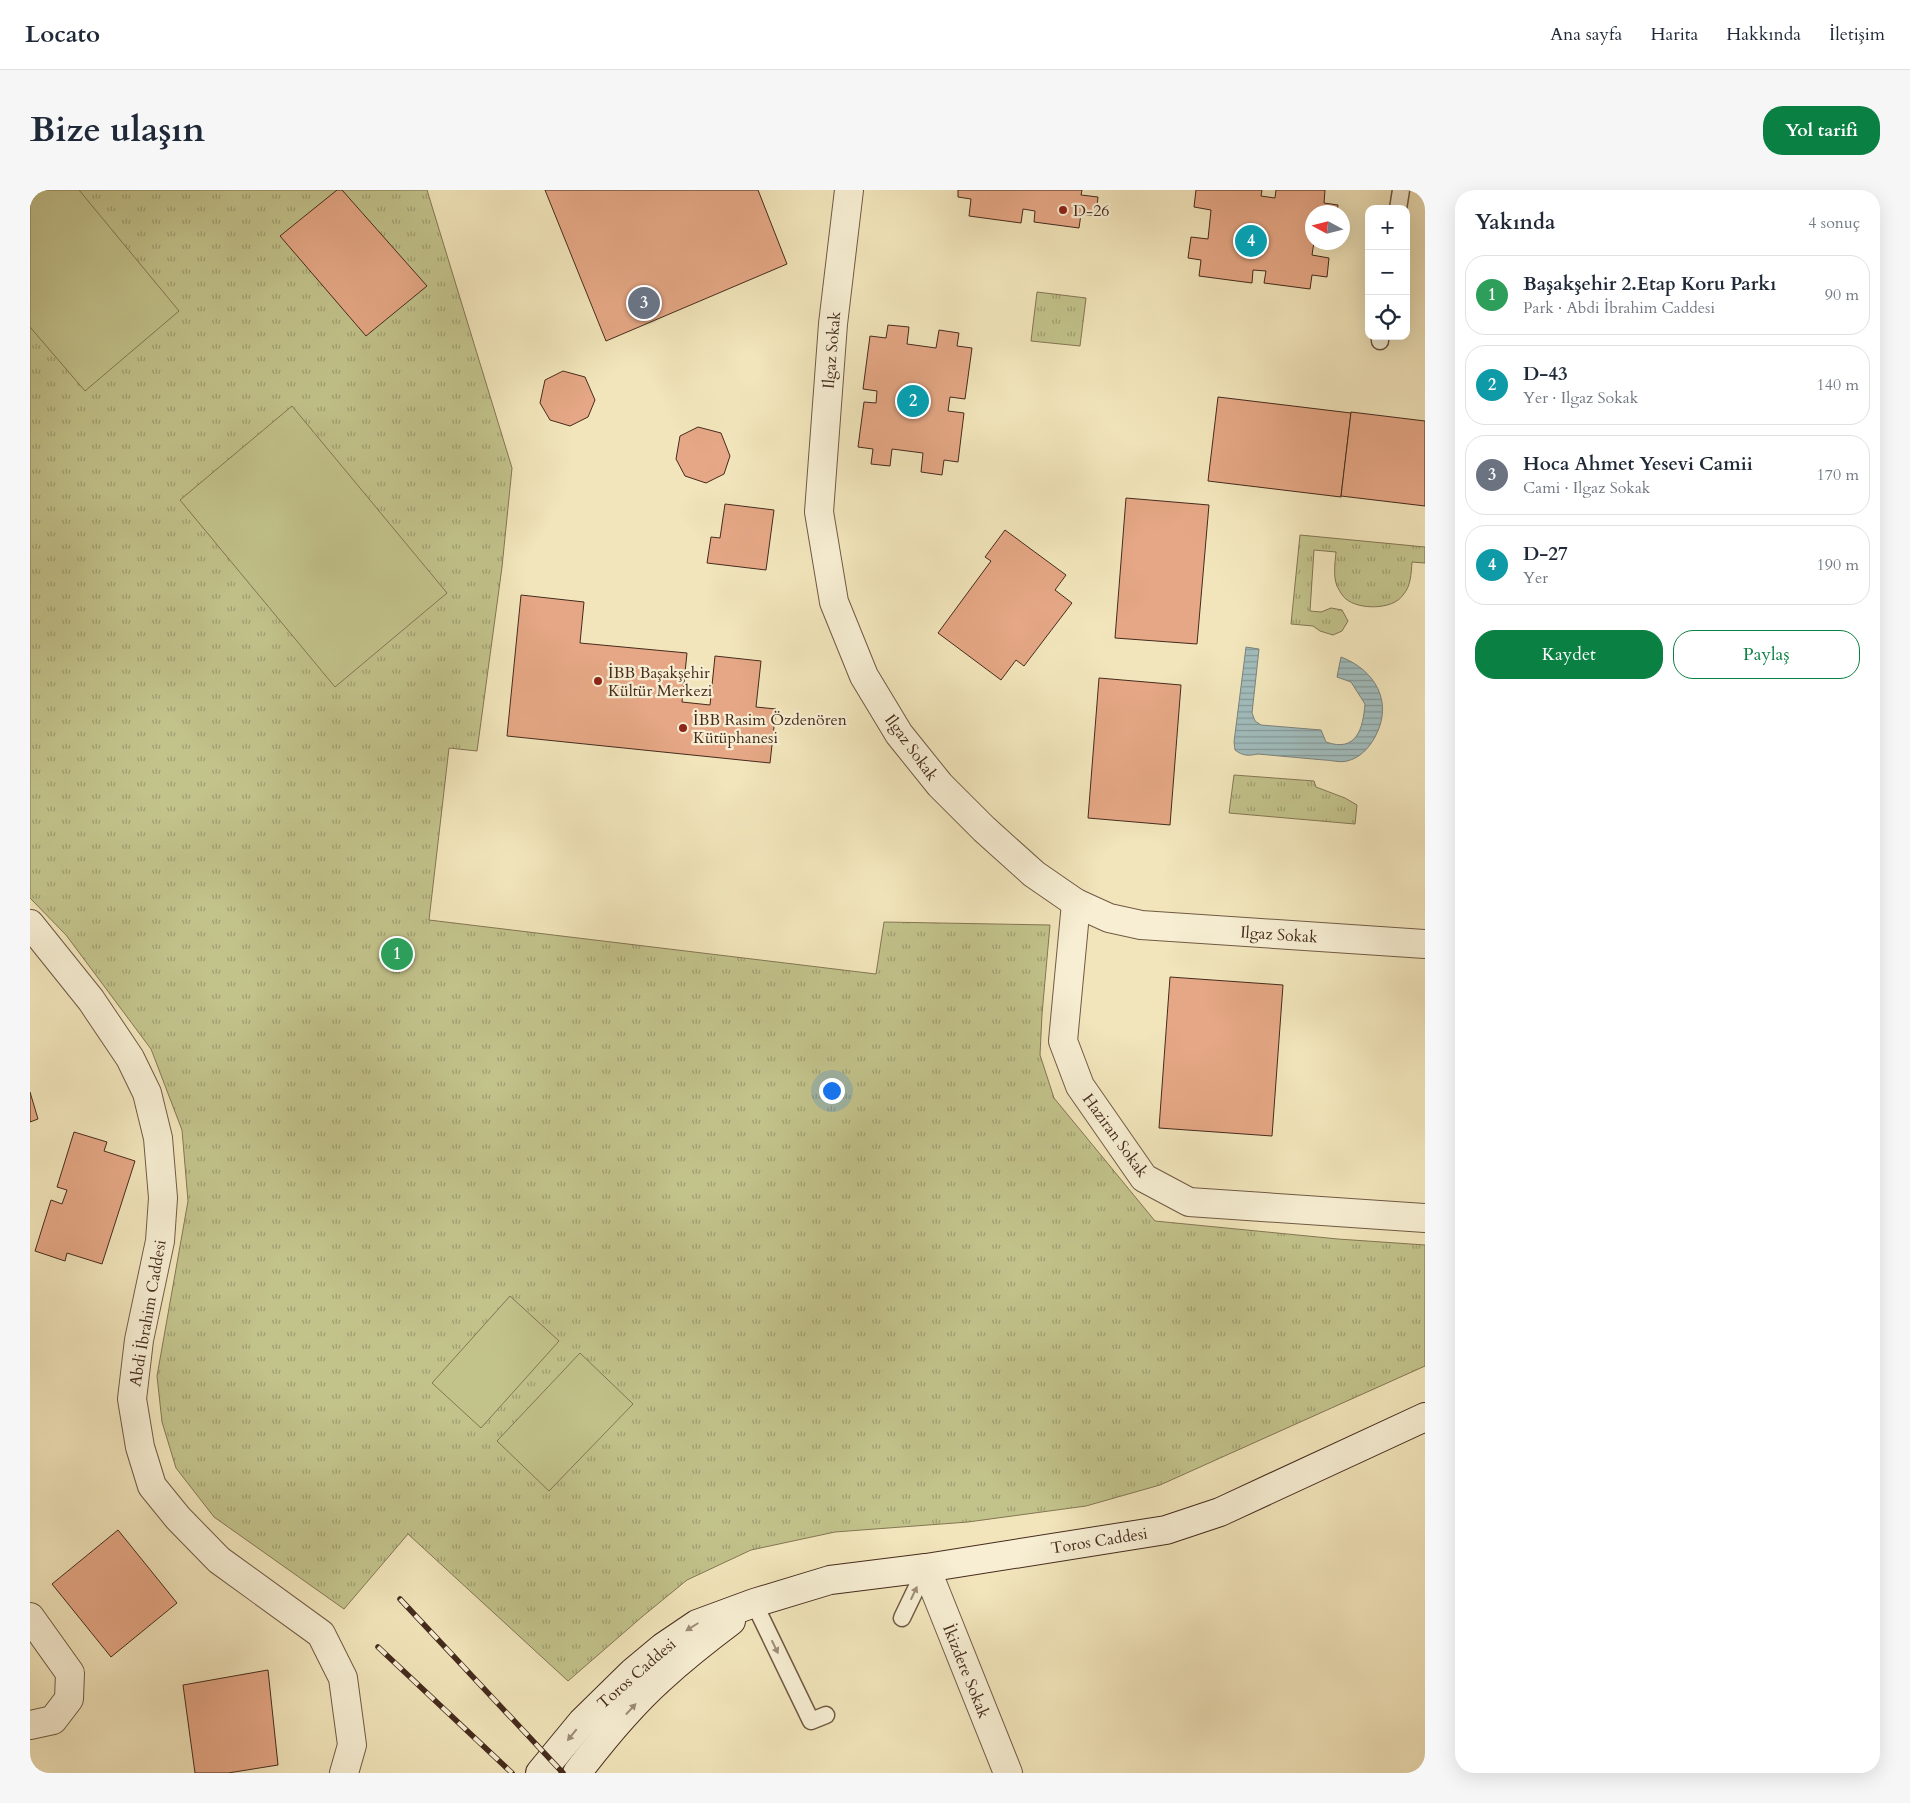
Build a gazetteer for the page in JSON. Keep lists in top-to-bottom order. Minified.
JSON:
{"streets":{"street":["Ilgaz Sokak","Haziran Sokak","Abdi İbrahim Caddesi","Toros Caddesi","İkizdere Sokak"]},"crossings":[["Ilgaz Sokak","Haziran Sokak"],["Toros Caddesi","İkizdere Sokak"]],"places":["D-26","İBB Başakşehir Kültür Merkezi","İBB Rasim Özdenören Kütüphanesi"],"north":"left","page":{"header":"Locato","nav":["Ana sayfa","Harita","Hakkında","İletişim"],"title":"Bize ulaşın","buttons":["Yol tarifi",["Kaydet","Paylaş"]],"heading":["Yakında","4 sonuç"],"map_buttons":["+","−"],"pins":["4","3","2","1"],"list":[{"mark":"1","name":"Başakşehir 2.Etap Koru Parkı","note":"Park · Abdi İbrahim Caddesi","value":"90 m"},{"mark":"2","name":"D-43","note":"Yer · Ilgaz Sokak","value":"140 m"},{"mark":"3","name":"Hoca Ahmet Yesevi Camii","note":"Cami · Ilgaz Sokak","value":"170 m"},{"mark":"4","name":"D-27","note":"Yer","value":"190 m"}]}}
